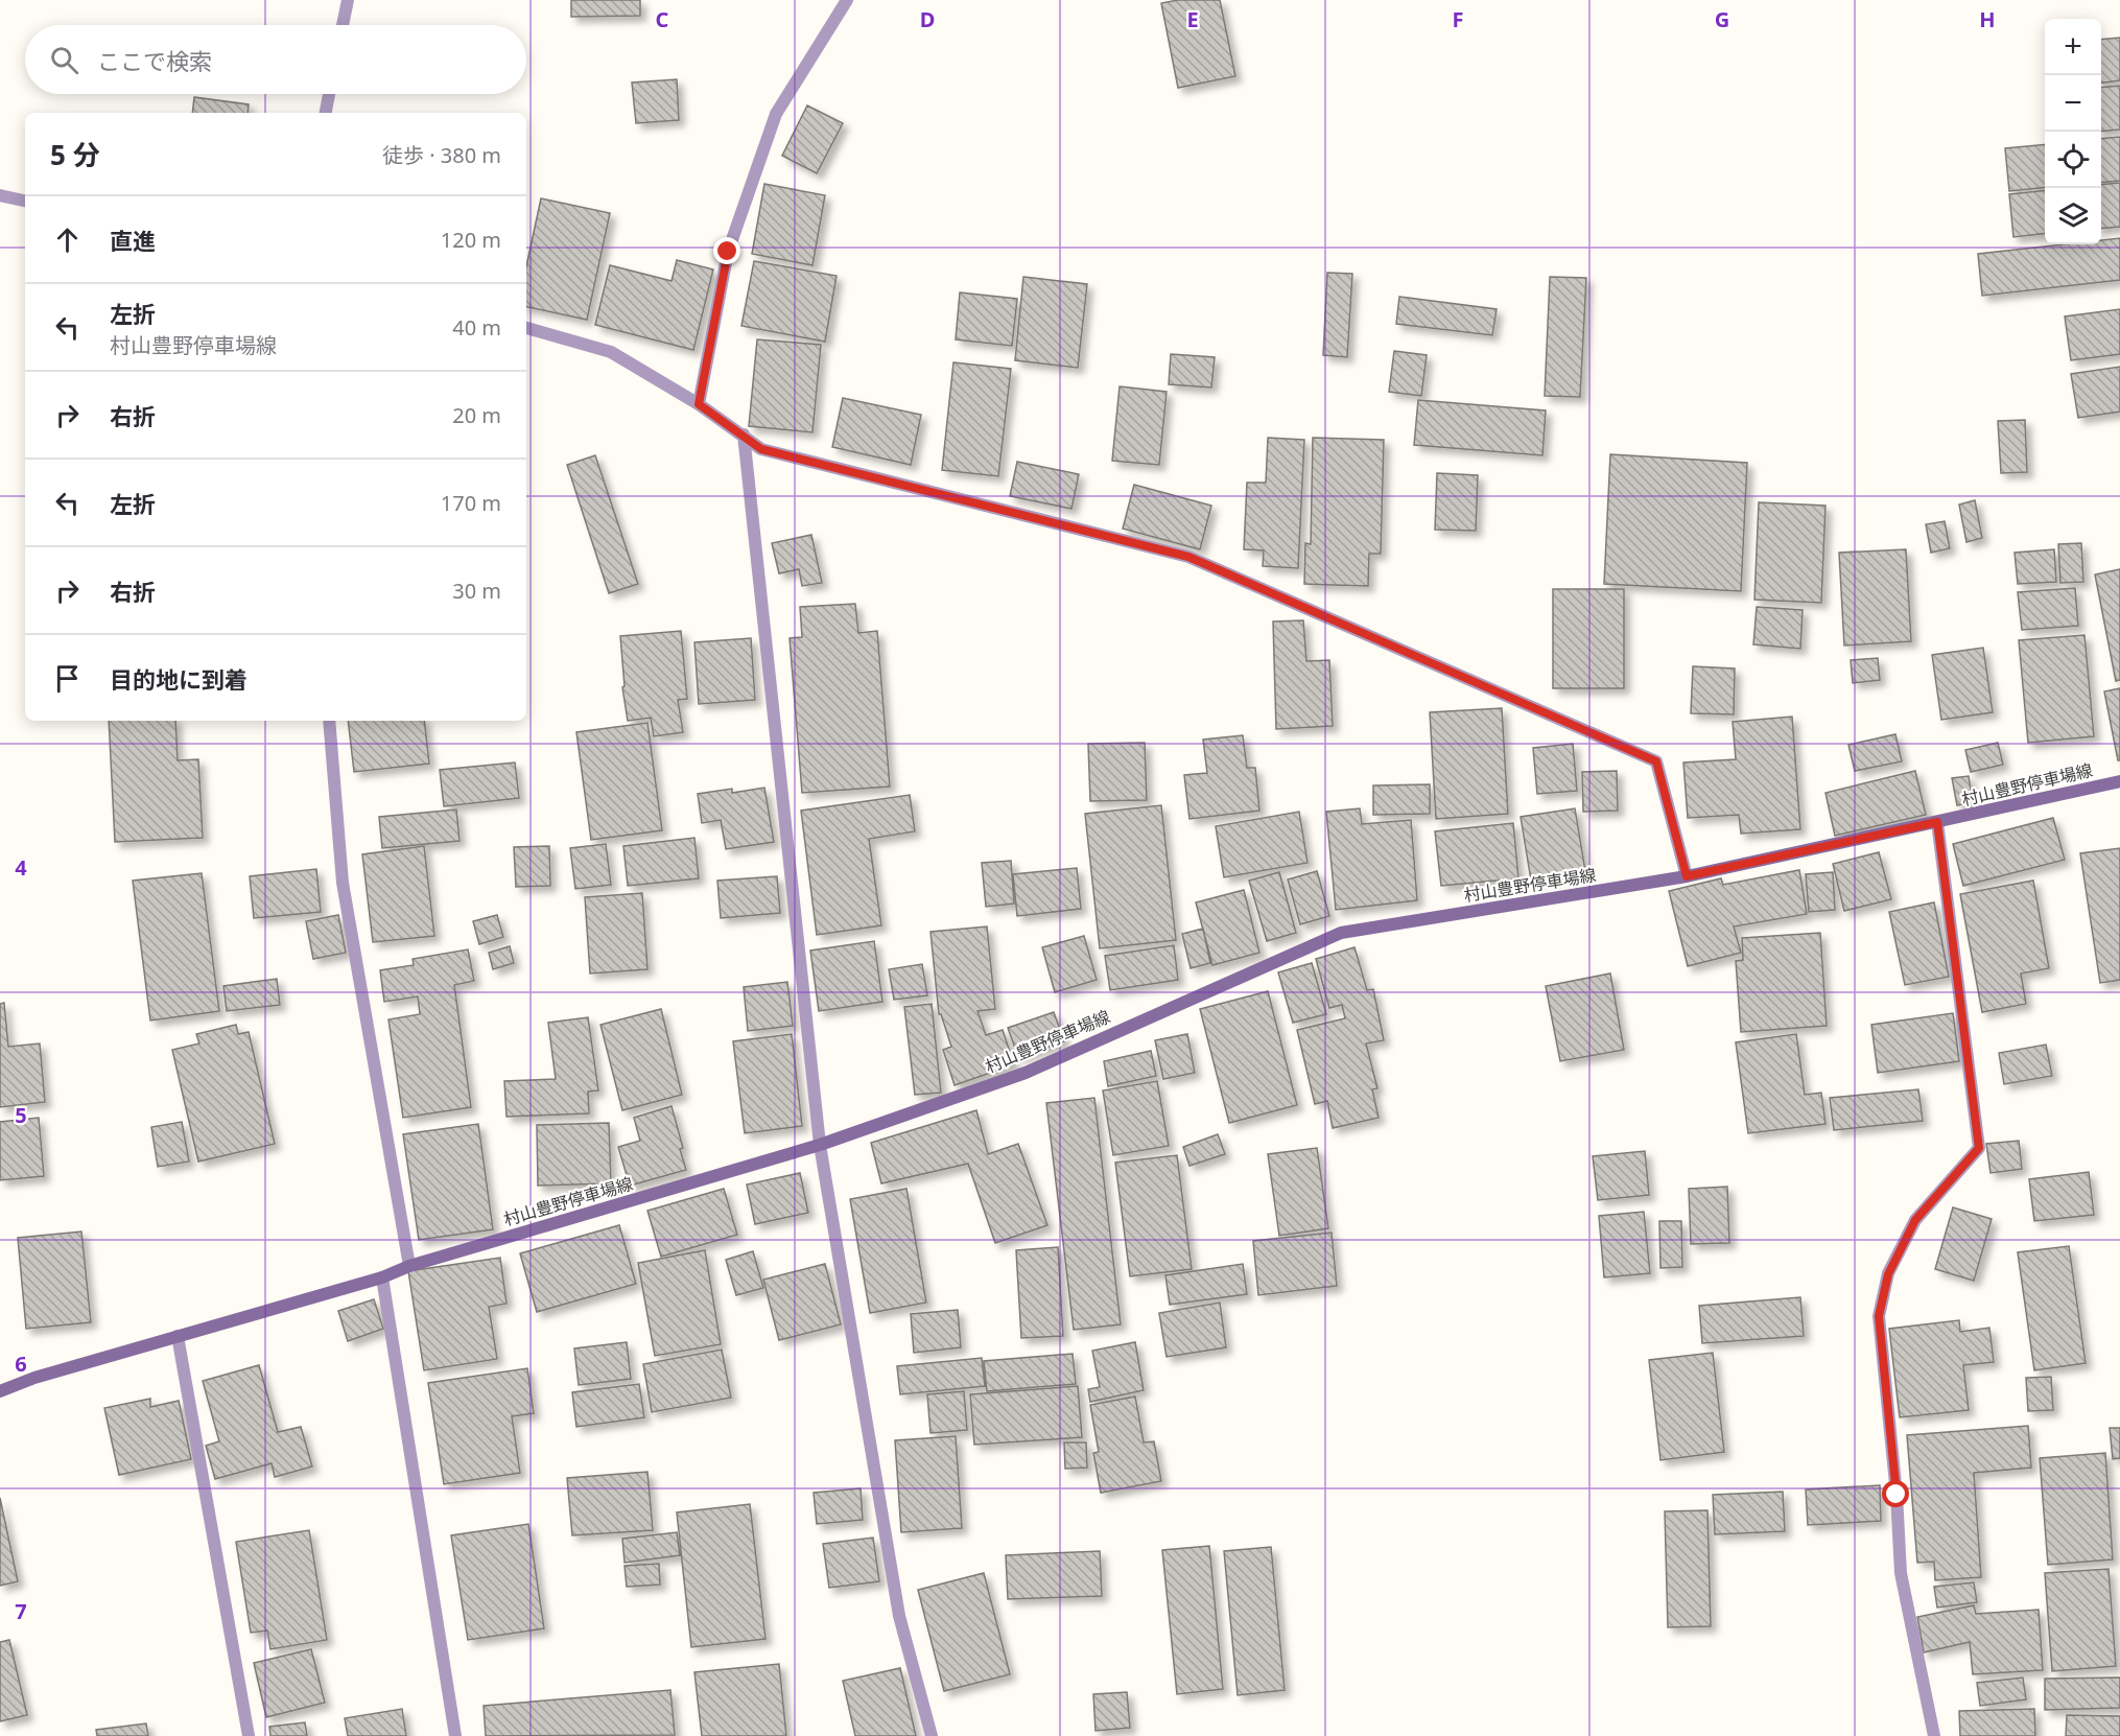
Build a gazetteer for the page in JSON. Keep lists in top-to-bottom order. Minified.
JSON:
{"streets":{"main road":["村山豊野停車場線"]},"page":{"map_buttons":["+","−"],"search":"ここで検索","heading":["5 分","徒歩 · 380 m"],"list":[["直進","120 m"],["左折","村山豊野停車場線","40 m"],["右折","20 m"],["左折","170 m"],["右折","30 m"],"目的地に到着"]},"grid":{"columns":["C","D","E","F","G","H"],"rows":["4","5","6","7"]}}
